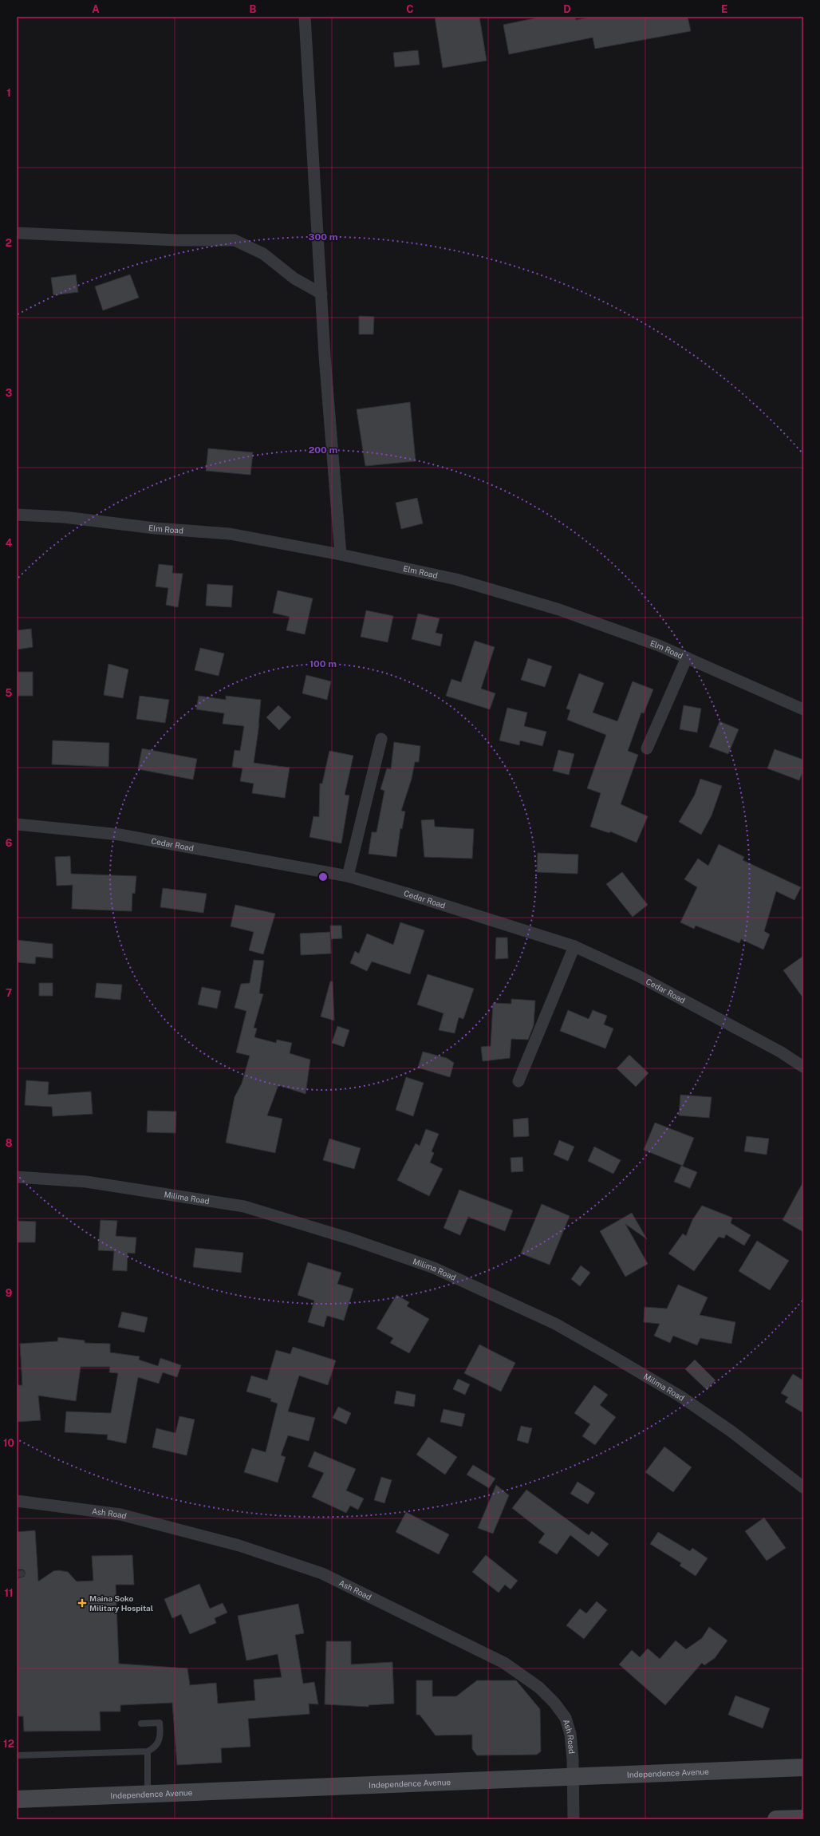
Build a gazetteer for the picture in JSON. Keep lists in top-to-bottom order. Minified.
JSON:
{"streets":{"main road":["Independence Avenue"],"street":["Elm Road","Cedar Road","Milima Road","Ash Road"]},"crossings":[["Ash Road","Independence Avenue"]],"places":{"health":["Maina Soko Military Hospital"]},"grid":{"columns":["A","B","C","D","E"],"rows":["1","2","3","4","5","6","7","8","9","10","11","12"]},"rings":["300 m","200 m","100 m"]}
